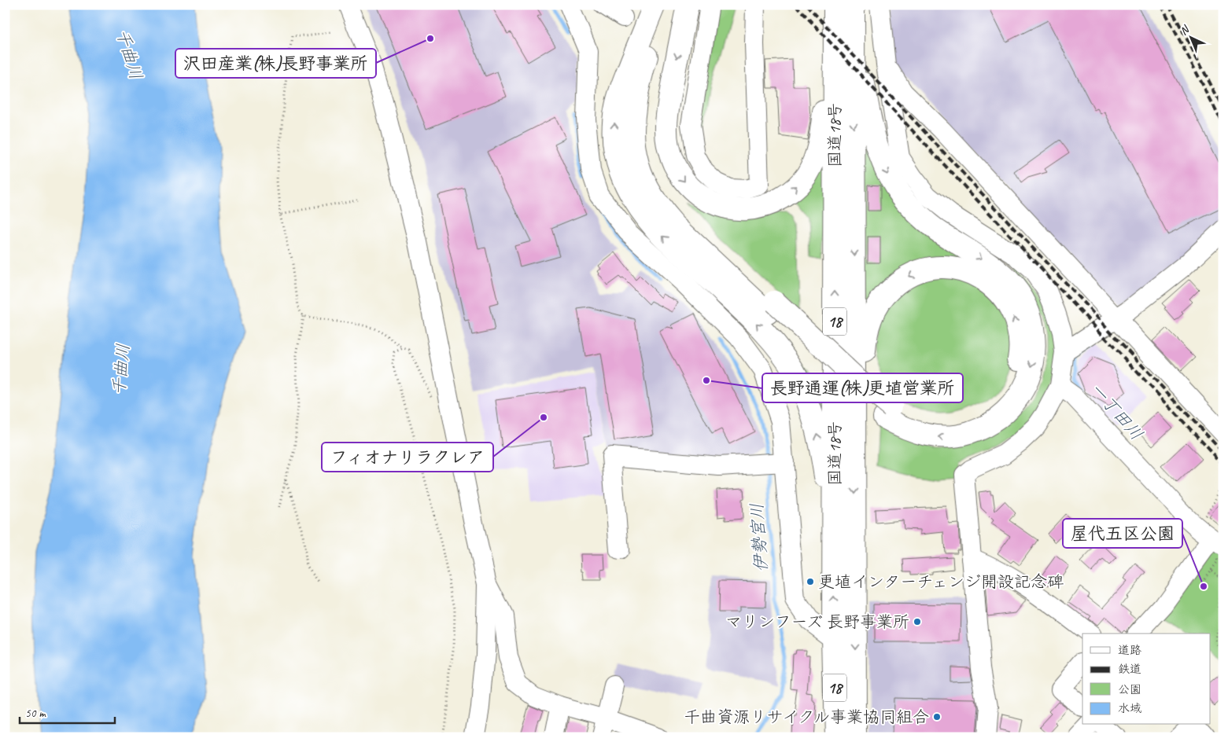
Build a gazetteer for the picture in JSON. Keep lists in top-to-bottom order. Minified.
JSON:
{"streets":{"highway":["国道18号","18"]},"water":["千曲川","一丁田川","伊勢宮川"],"places":["沢田産業(株)長野事業所","長野通運(株)更埴営業所","フィオナリラクレア","更埴インターチェンジ開設記念碑","屋代五区公園","マリンフーズ 長野事業所","千曲資源リサイクル事業協同組合"],"legend":["道路","鉄道","公園","水域"],"scale_bar":"50 m","north":"top left"}
